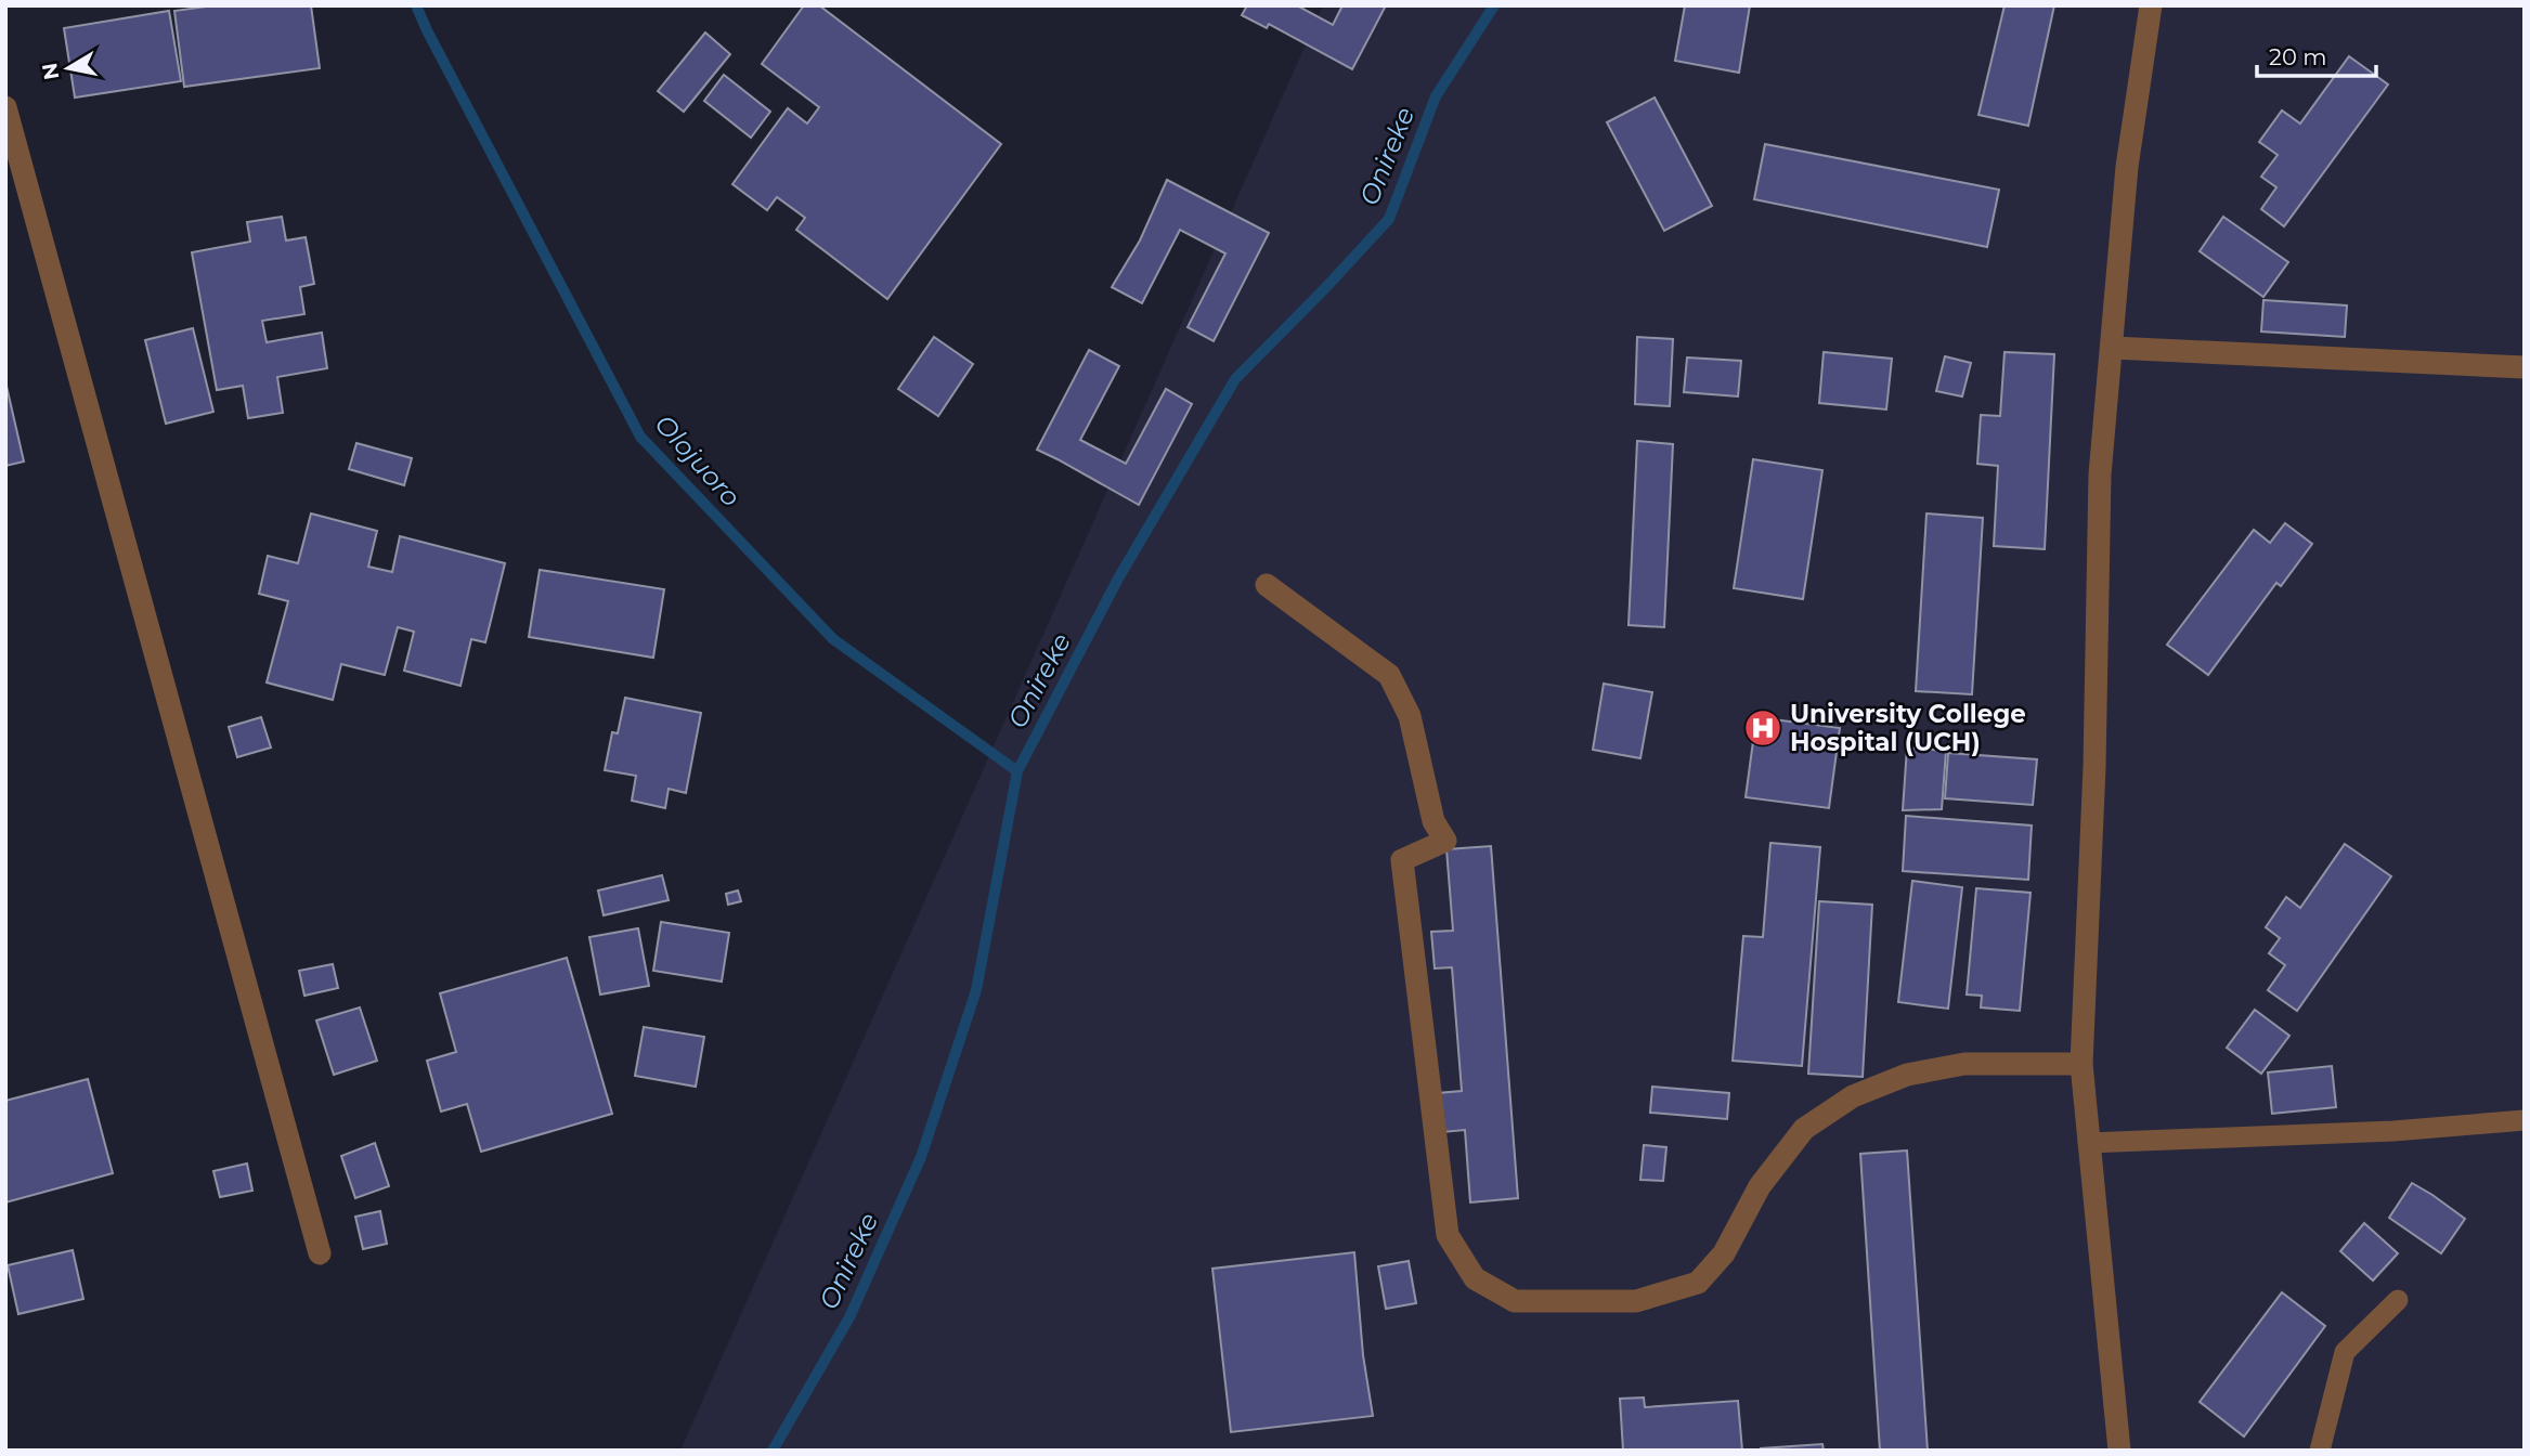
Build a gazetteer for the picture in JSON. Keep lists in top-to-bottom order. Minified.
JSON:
{"water":["Onireke","Olojuoro"],"places":{"hospital":["University College Hospital (UCH)"]},"scale_bar":"20 m","north":"left"}
